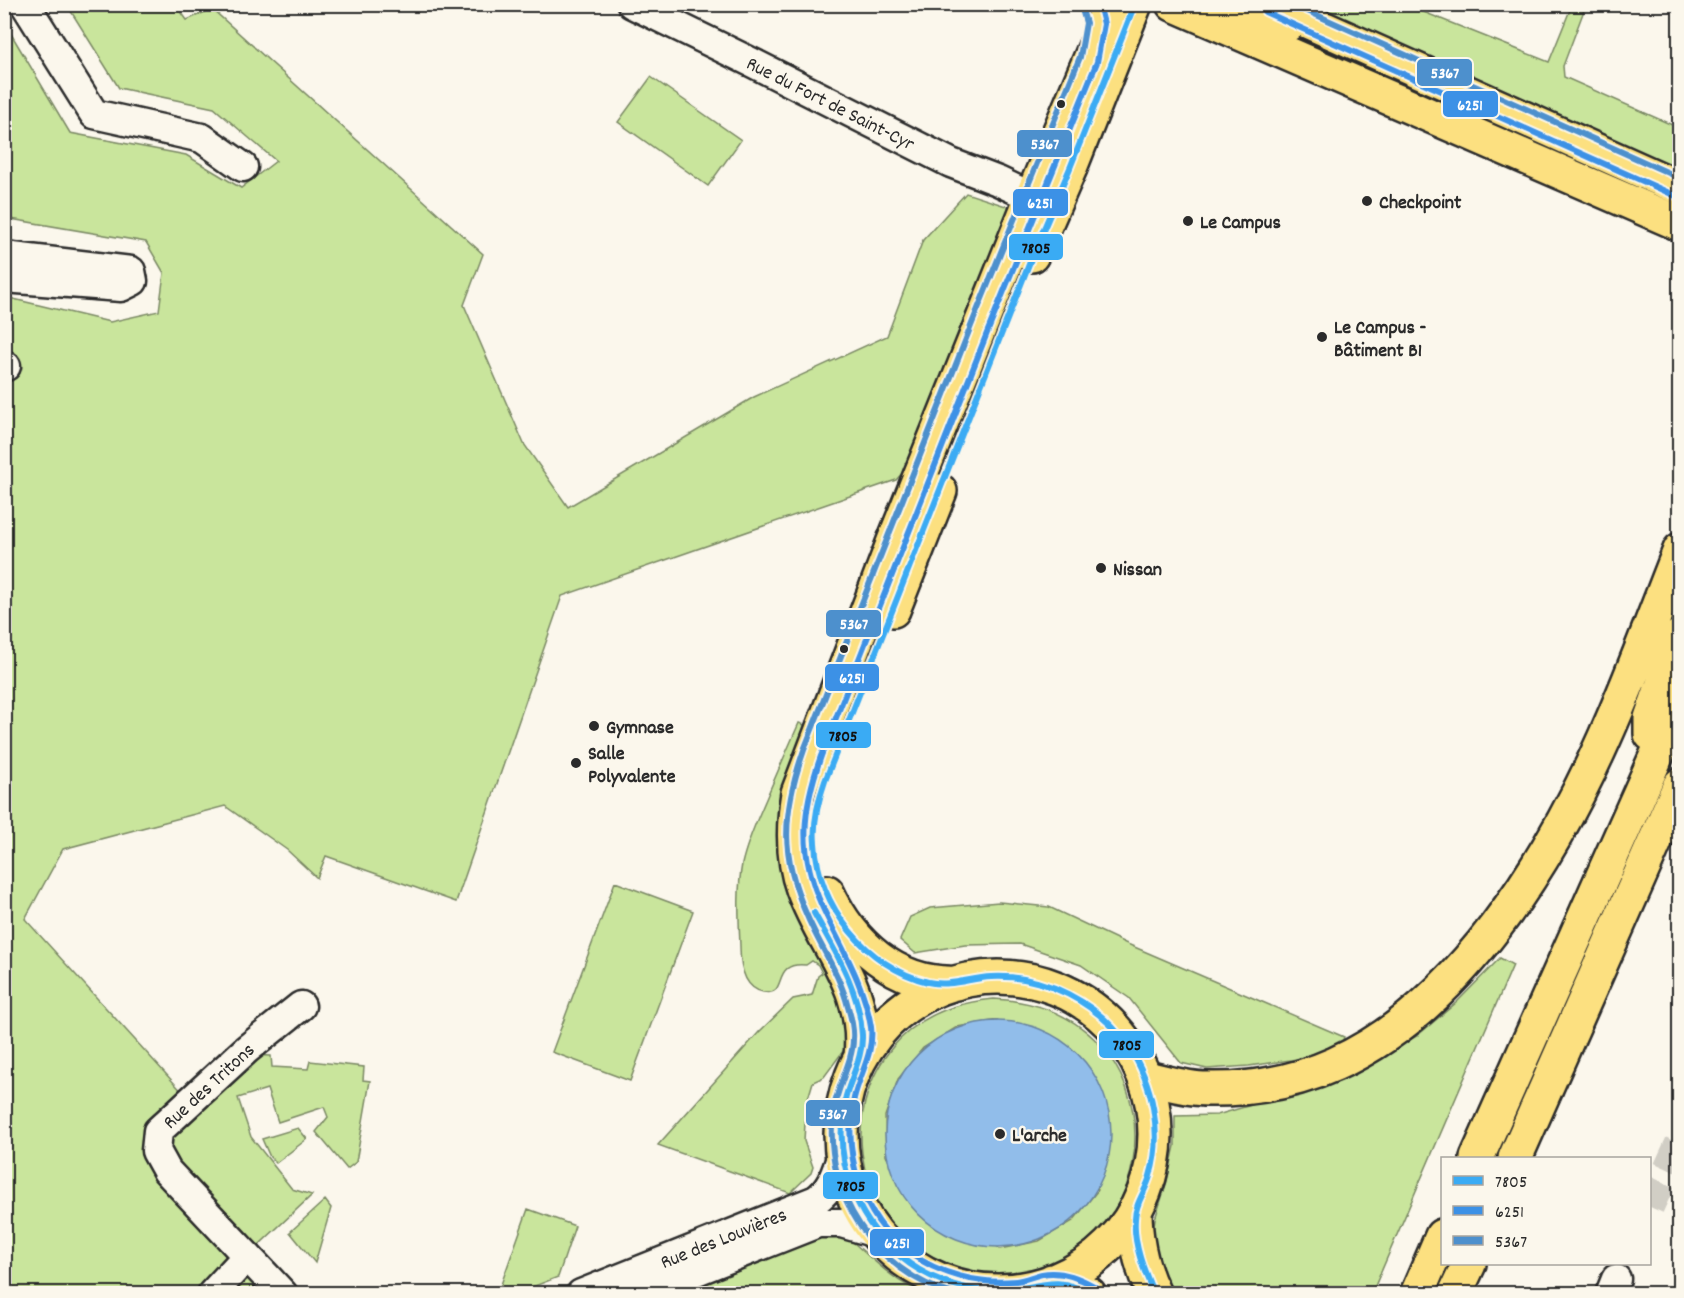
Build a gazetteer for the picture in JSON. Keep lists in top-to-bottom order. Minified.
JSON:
{"streets":{"street":["Rue du Fort de Saint-Cyr","Rue des Tritons","Rue des Louvières"]},"places":["Checkpoint","Le Campus","Le Campus - Bâtiment B1","Nissan","Gymnase","Salle Polyvalente","L'arche"],"lines":["transit line 7805","transit line 6251","transit line 5367"],"legend":["7805","6251","5367"]}
